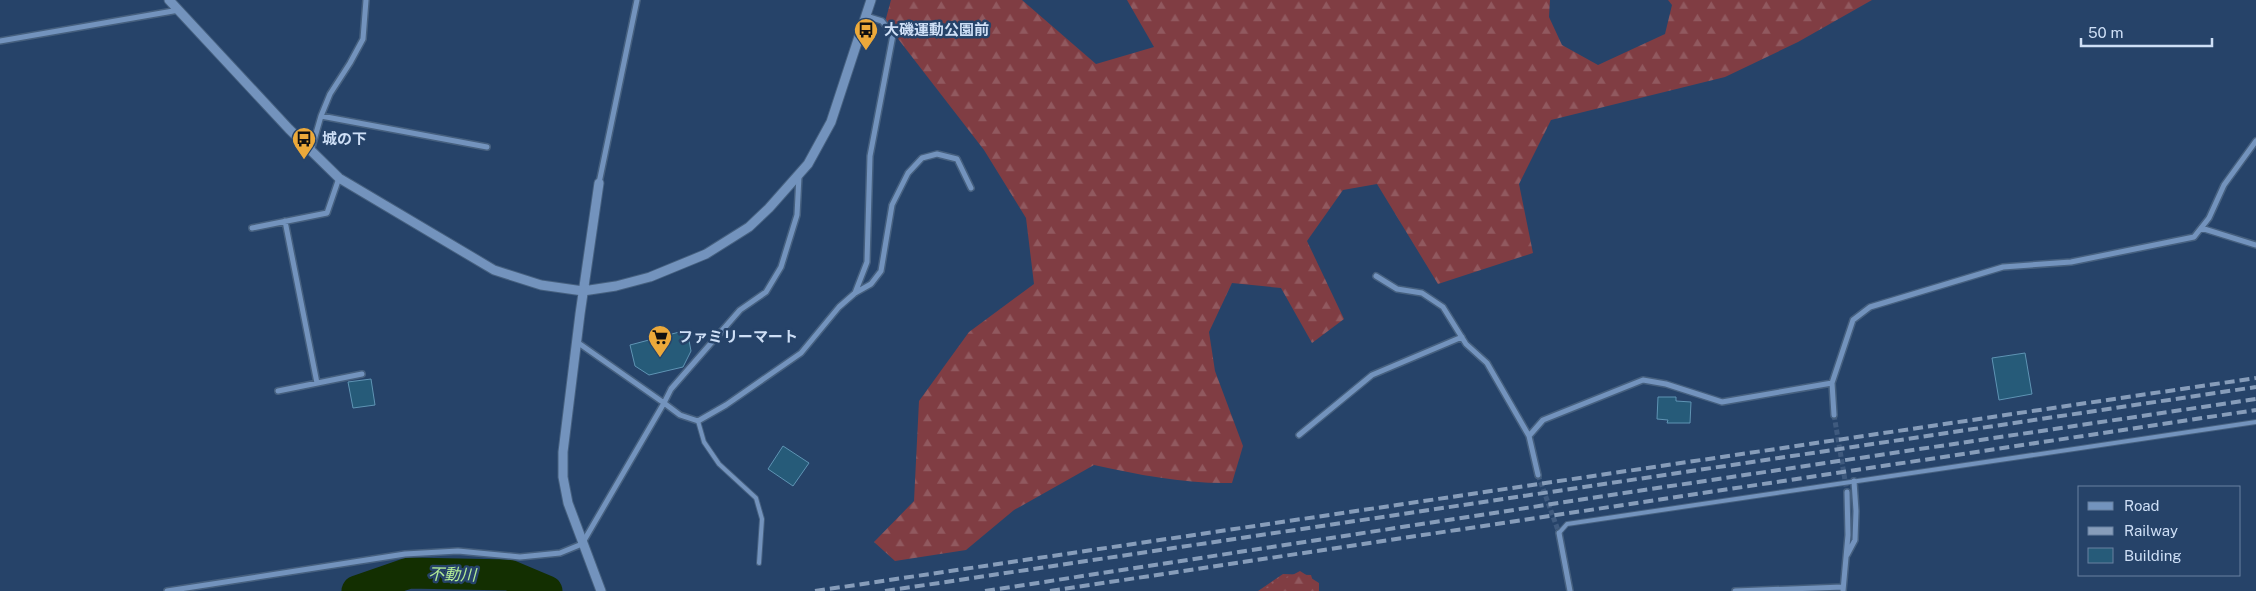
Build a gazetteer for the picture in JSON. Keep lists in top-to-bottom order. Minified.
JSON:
{"water":["不動川"],"places":{"bus stop":["大磯運動公園前","城の下"],"supermarket":["ファミリーマート"]},"legend":["Road","Railway","Building"],"scale_bar":"50 m"}
